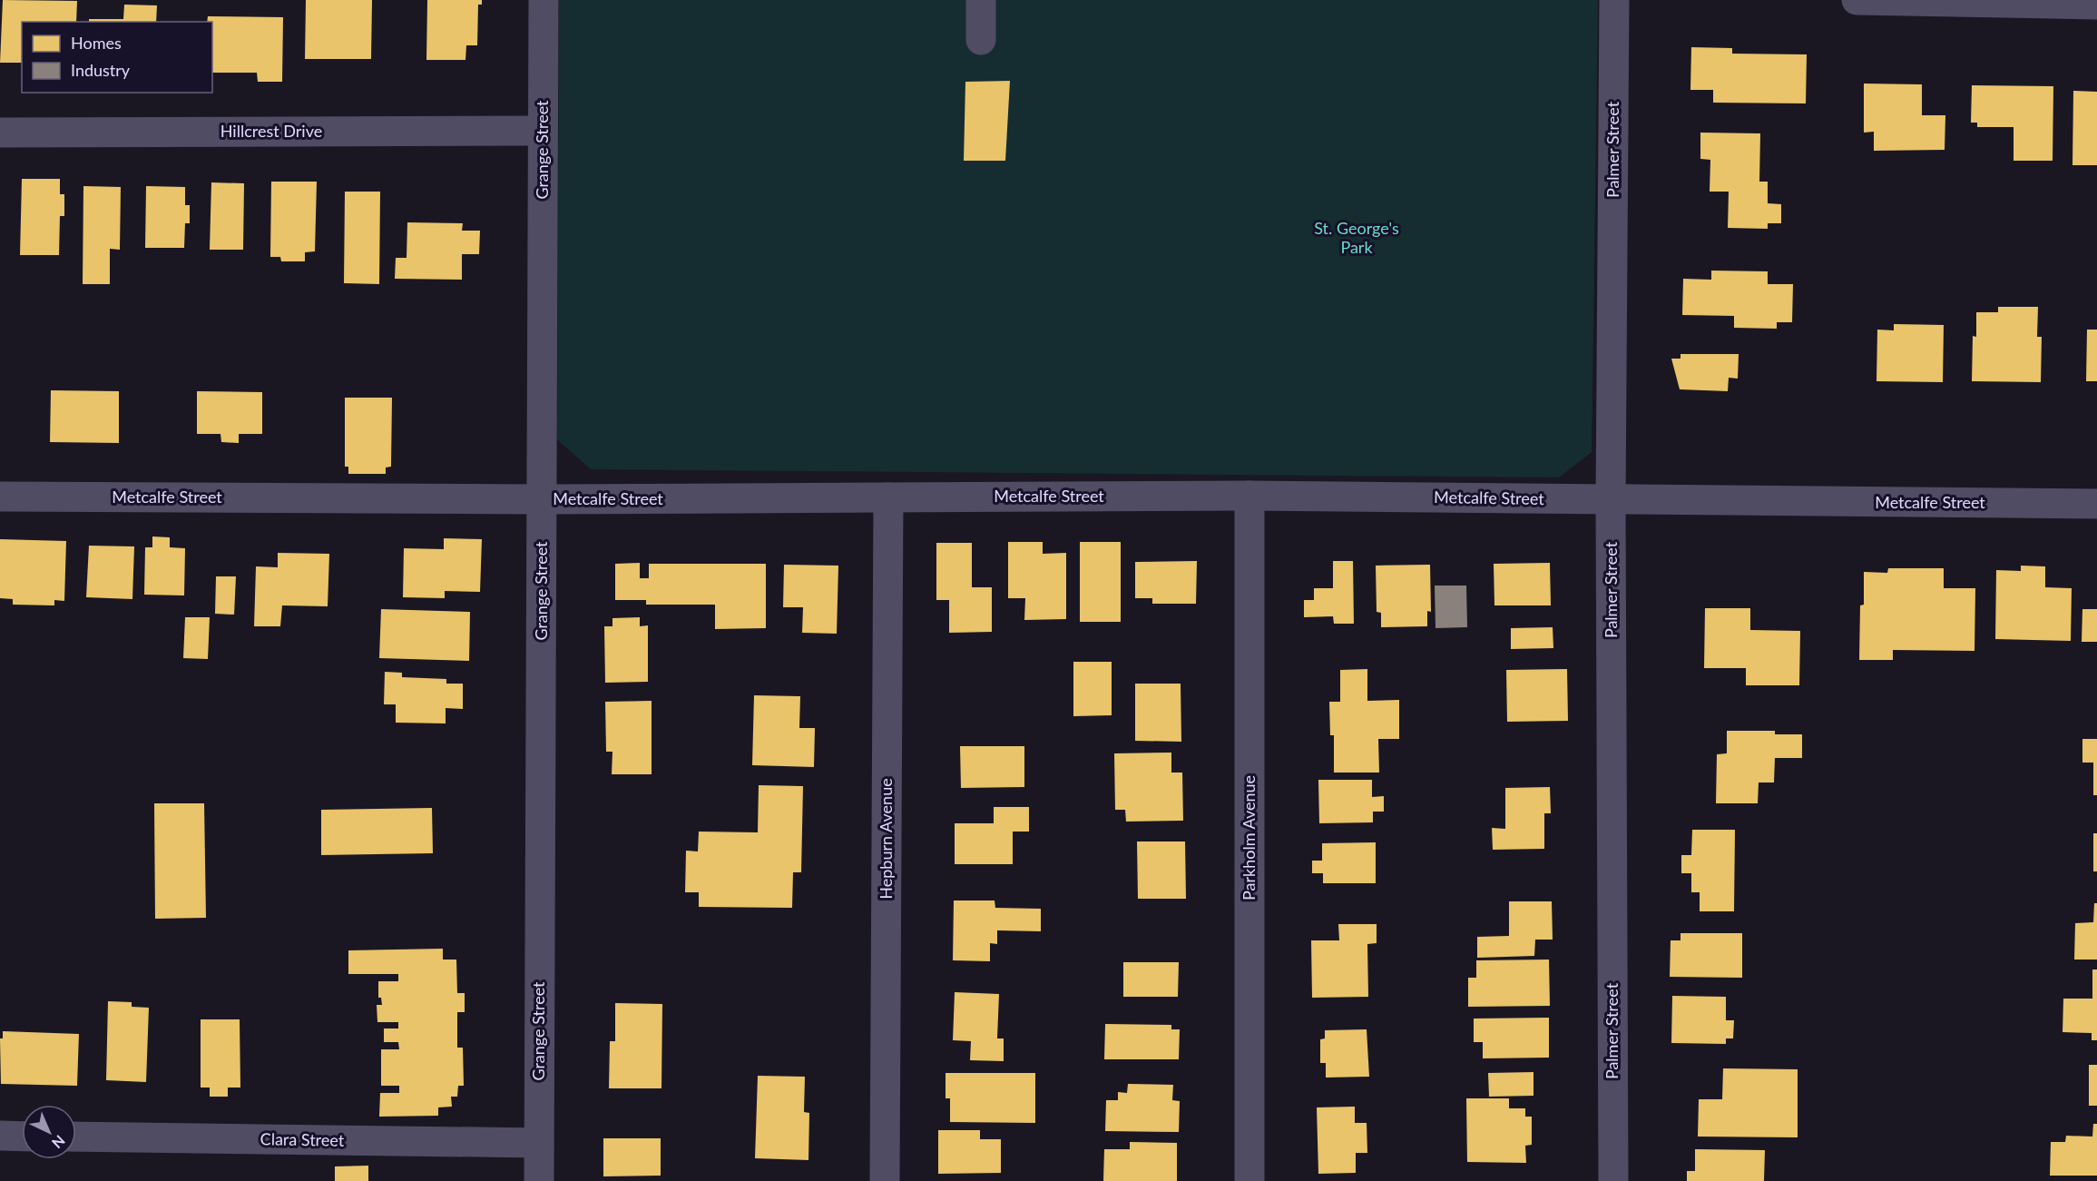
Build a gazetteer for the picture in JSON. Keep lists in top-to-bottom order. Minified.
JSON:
{"streets":{"street":["Hillcrest Drive","Grange Street","Palmer Street","Metcalfe Street","Parkholm Avenue","Hepburn Avenue","Clara Street"]},"crossings":[["Hillcrest Drive","Grange Street"],["Grange Street","Metcalfe Street"],["Grange Street","Clara Street"],["Palmer Street","Metcalfe Street"],["Metcalfe Street","Parkholm Avenue"],["Metcalfe Street","Hepburn Avenue"]],"parks":["St. George's Park"],"legend":["Homes","Industry"],"north":"bottom right"}
